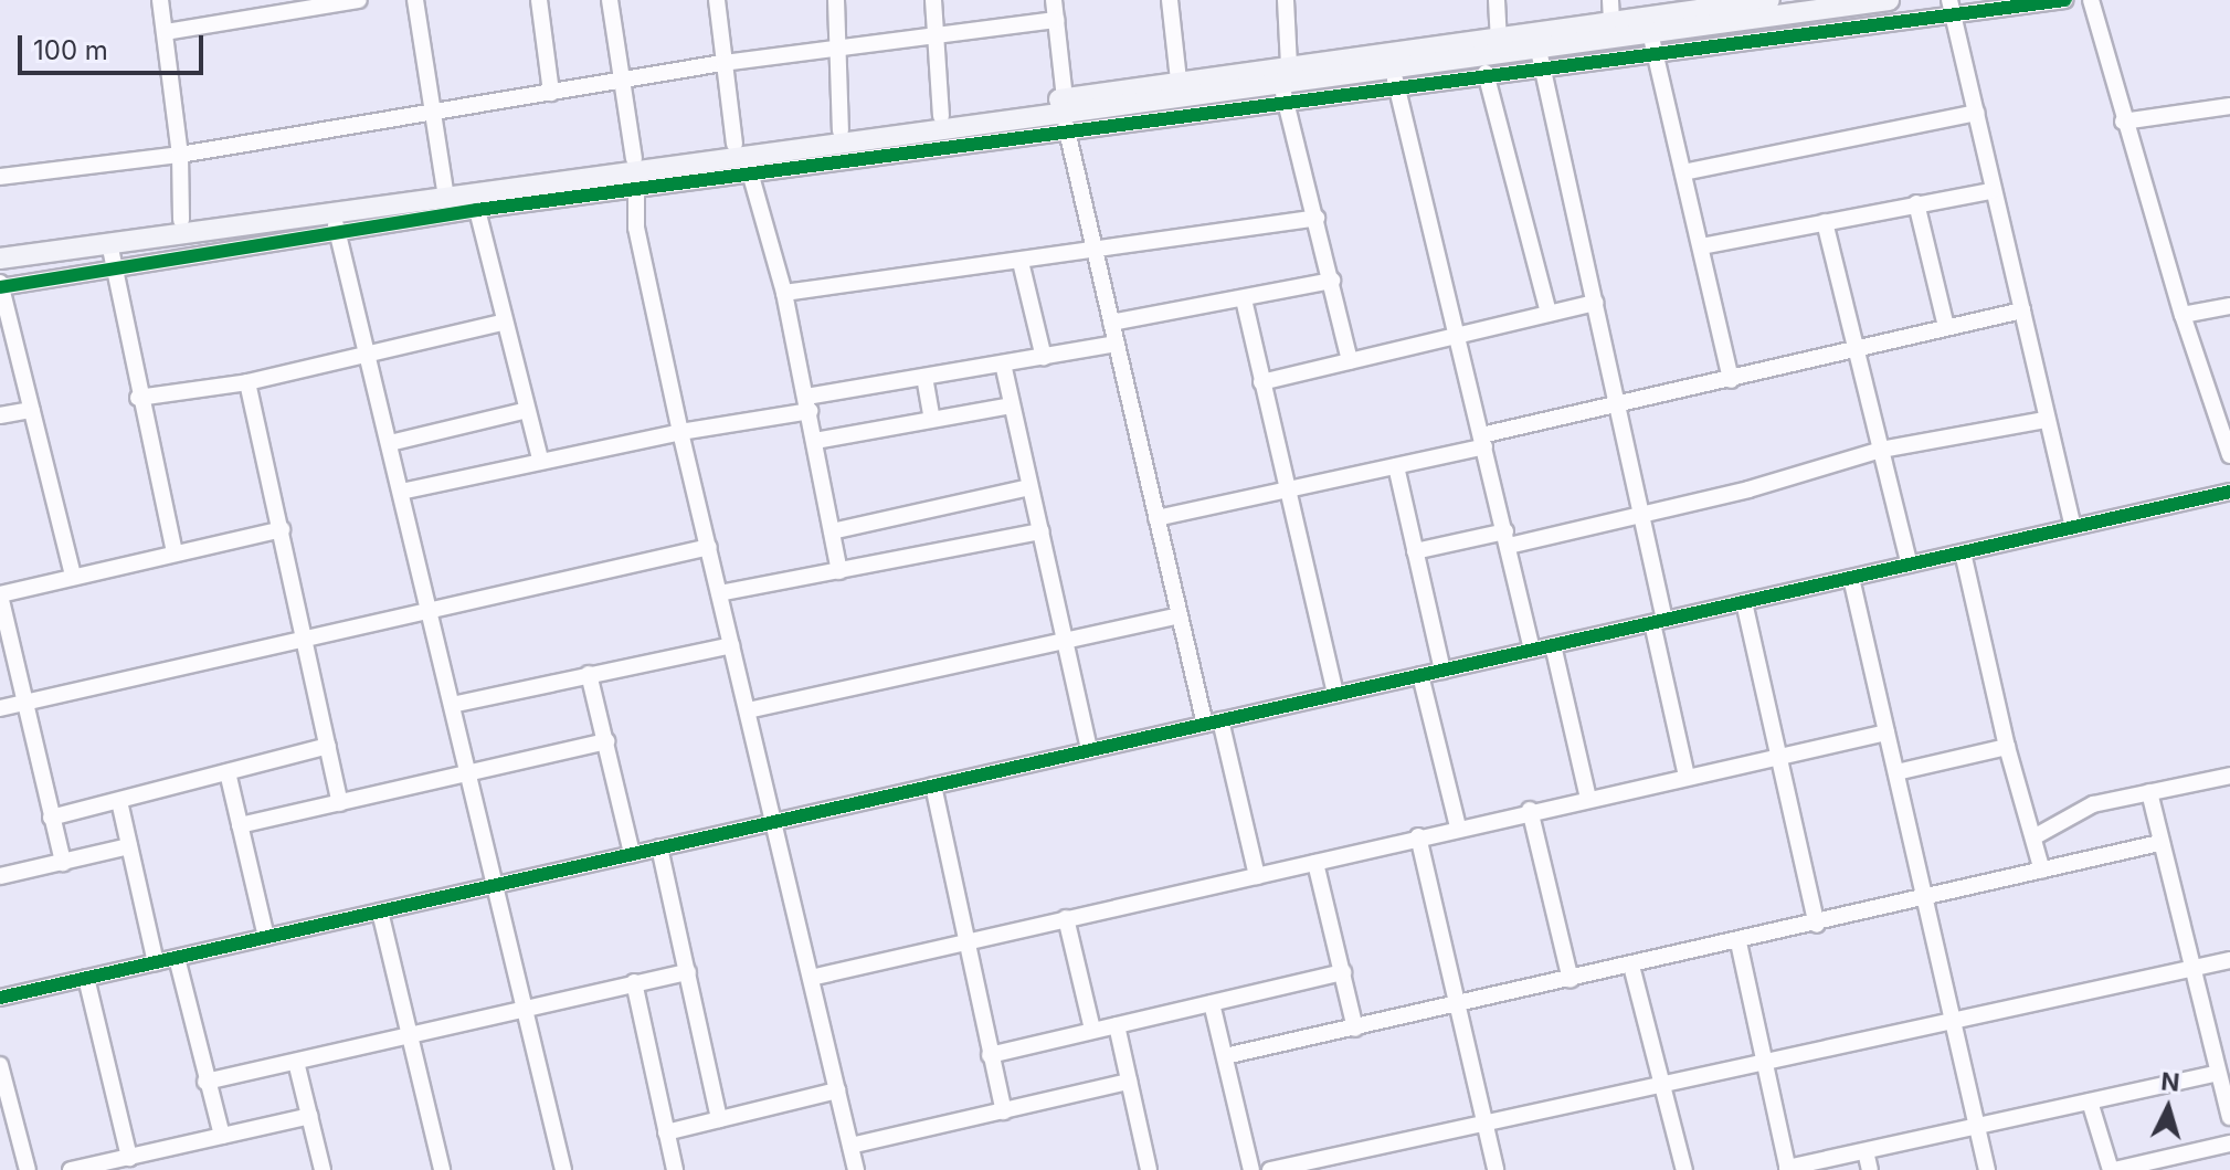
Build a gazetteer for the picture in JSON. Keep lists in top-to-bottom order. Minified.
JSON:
{"scale_bar":"100 m","north":"top"}
